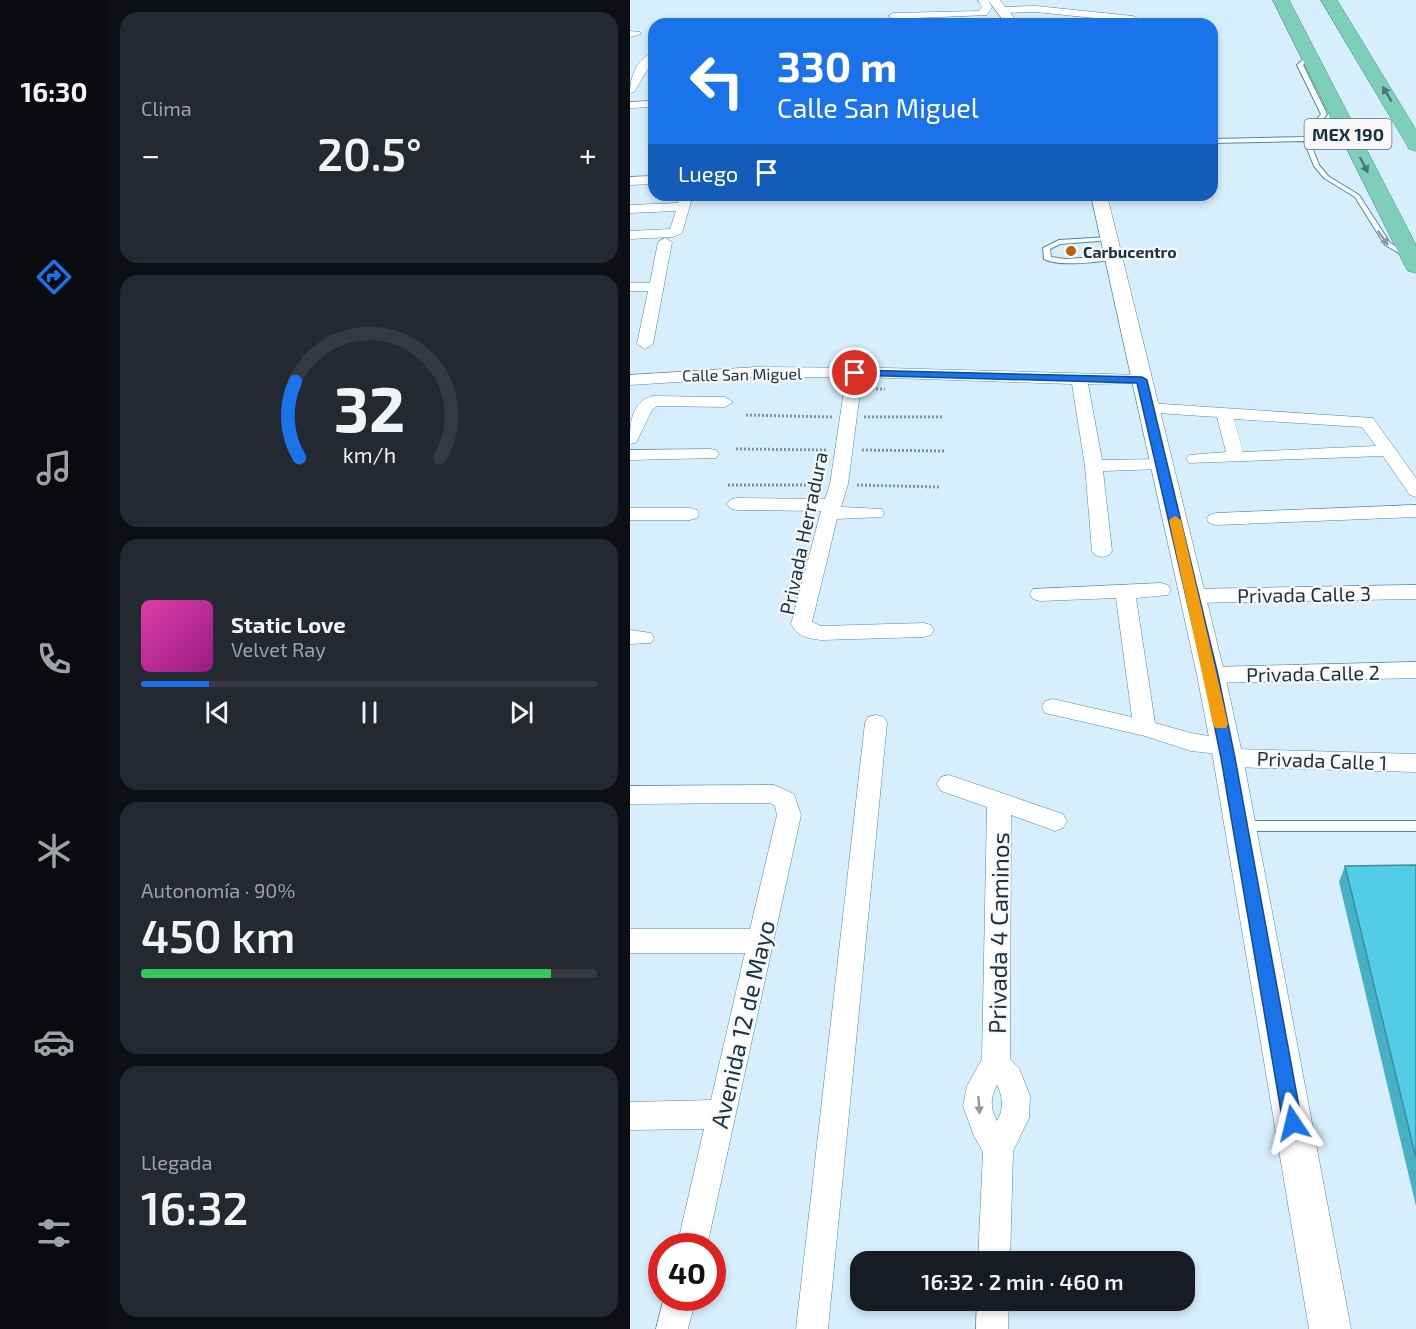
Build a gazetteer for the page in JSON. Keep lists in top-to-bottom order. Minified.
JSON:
{"streets":{"highway":["MEX 190"],"street":["Calle San Miguel","Privada Herradura","Privada Calle 3","Privada Calle 2","Privada Calle 1","Privada 4 Caminos","Avenida 12 de Mayo"]},"crossings":[["Calle San Miguel","Privada Herradura"]],"places":["Carbucentro"],"page":{"tabs":"16:30","tile":["Clima",["Autonomía · 90%","450 km"],["Llegada","16:32"]],"turn":["330 m","Calle San Miguel"],"heat":["−","20.5°","+"],"then":"Luego","song":["Static Love","Velvet Ray"],"limit":"40","trip":"16:32 · 2 min · 460 m","gauge":["32","km/h"]}}
